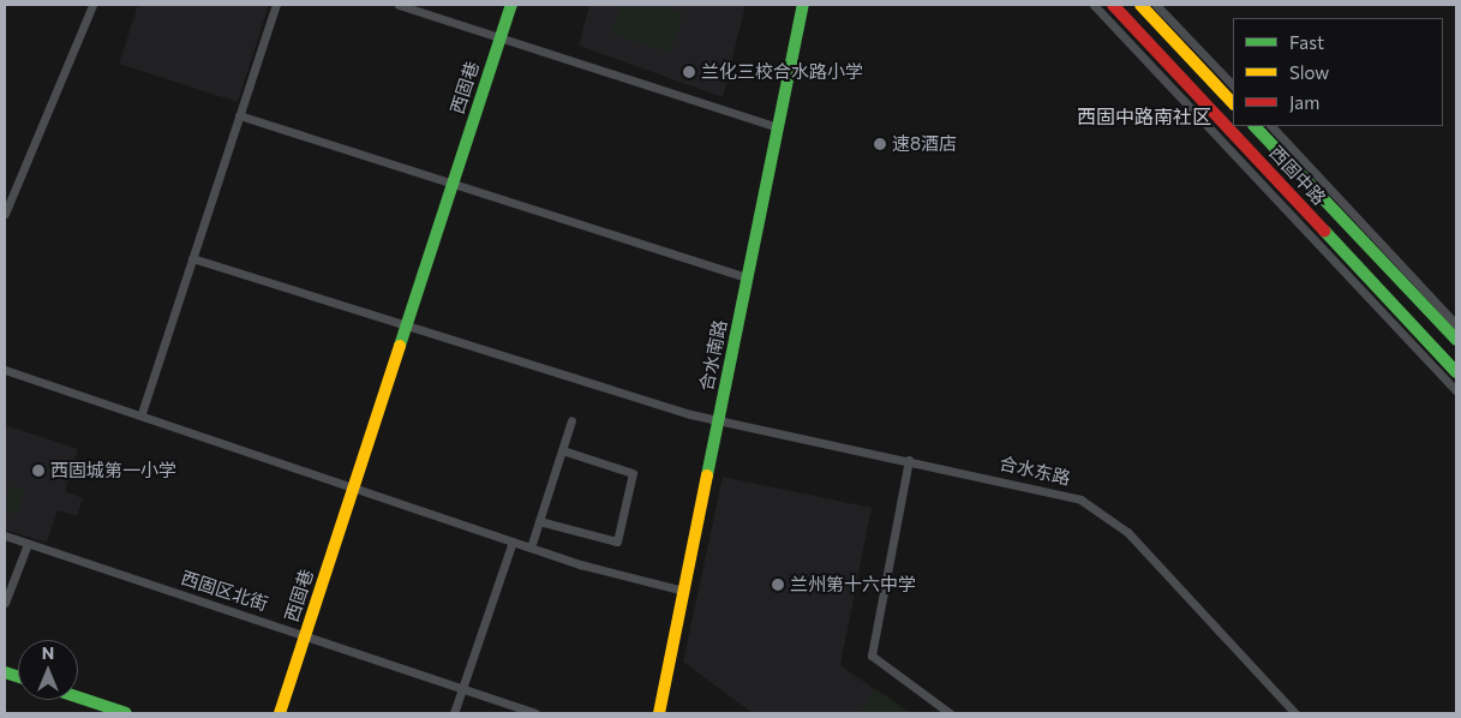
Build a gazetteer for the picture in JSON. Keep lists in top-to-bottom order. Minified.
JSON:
{"streets":{"main road":["西固巷","西固中路","合水南路"],"street":["合水东路","西固区北街"]},"crossings":[["西固巷","合水东路"],["西固巷","西固区北街"],["合水南路","合水东路"]],"districts":["西固中路南社区"],"places":["兰化三校合水路小学","速8酒店","西固城第一小学","兰州第十六中学"],"legend":["Fast","Slow","Jam"],"north":"top"}
